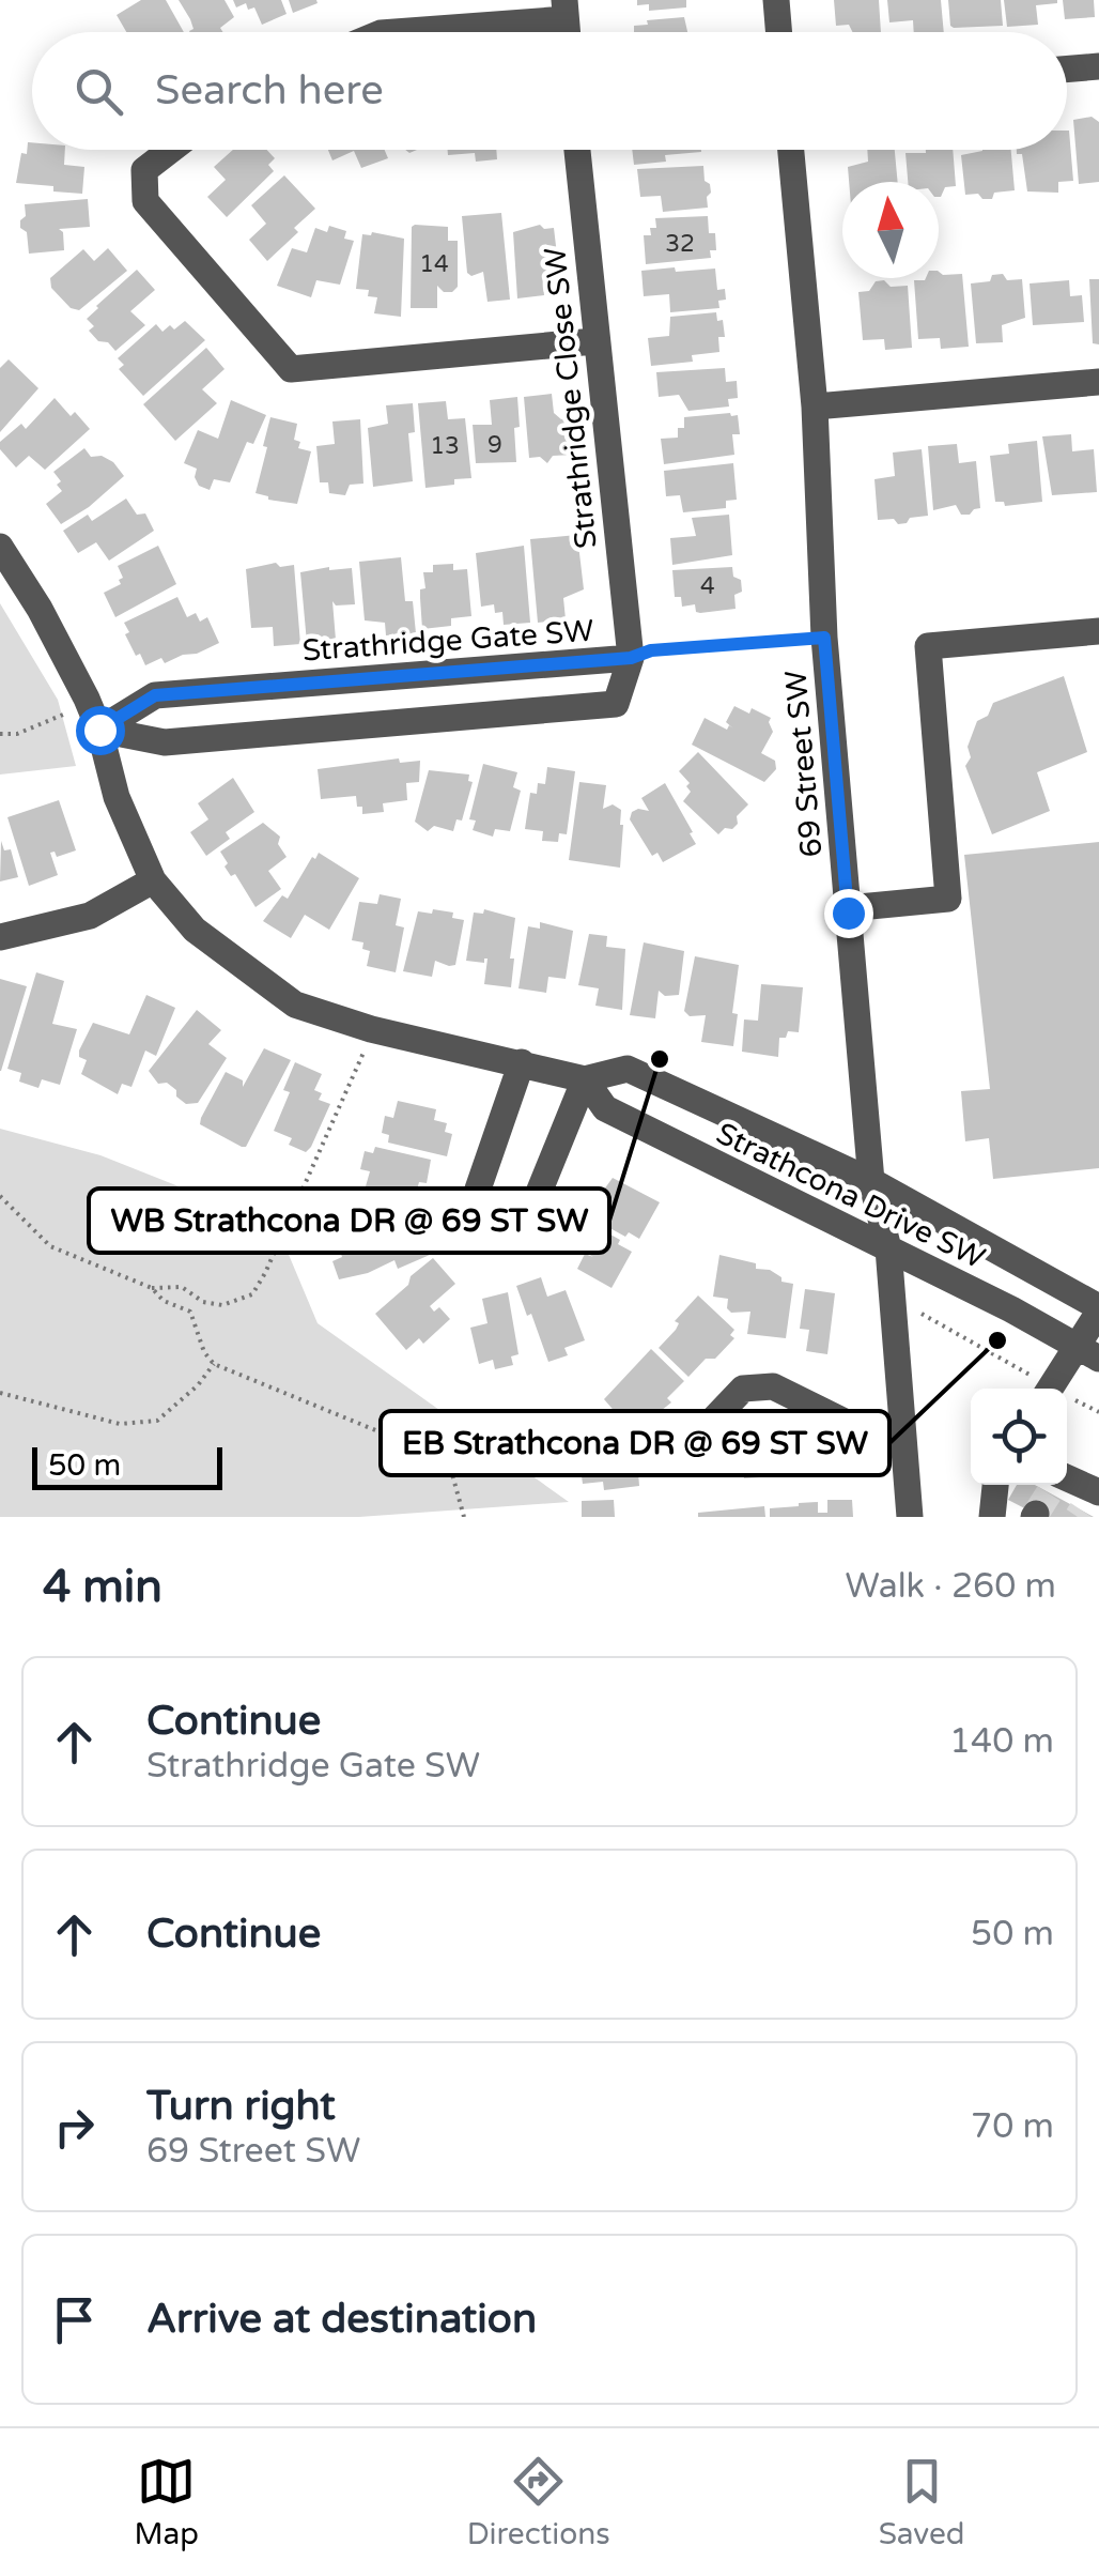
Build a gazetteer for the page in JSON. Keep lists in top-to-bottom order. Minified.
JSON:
{"streets":{"street":["Strathridge Close SW","Strathridge Gate SW","69 Street SW","Strathcona Drive SW"]},"crossings":[["Strathridge Close SW","Strathridge Gate SW"],["Strathridge Gate SW","Strathcona Drive SW"],["69 Street SW","Strathcona Drive SW"]],"places":["WB Strathcona DR @ 69 ST SW","EB Strathcona DR @ 69 ST SW"],"house_numbers":["32","14","9","13","4"],"scale_bar":"50 m","north":"top","page":{"search":"Search here","scale":"50 m","heading":["4 min","Walk · 260 m"],"list":[["Continue","Strathridge Gate SW","140 m"],["Continue","50 m"],["Turn right","69 Street SW","70 m"],"Arrive at destination"],"nav":["Map","Directions","Saved"]}}
